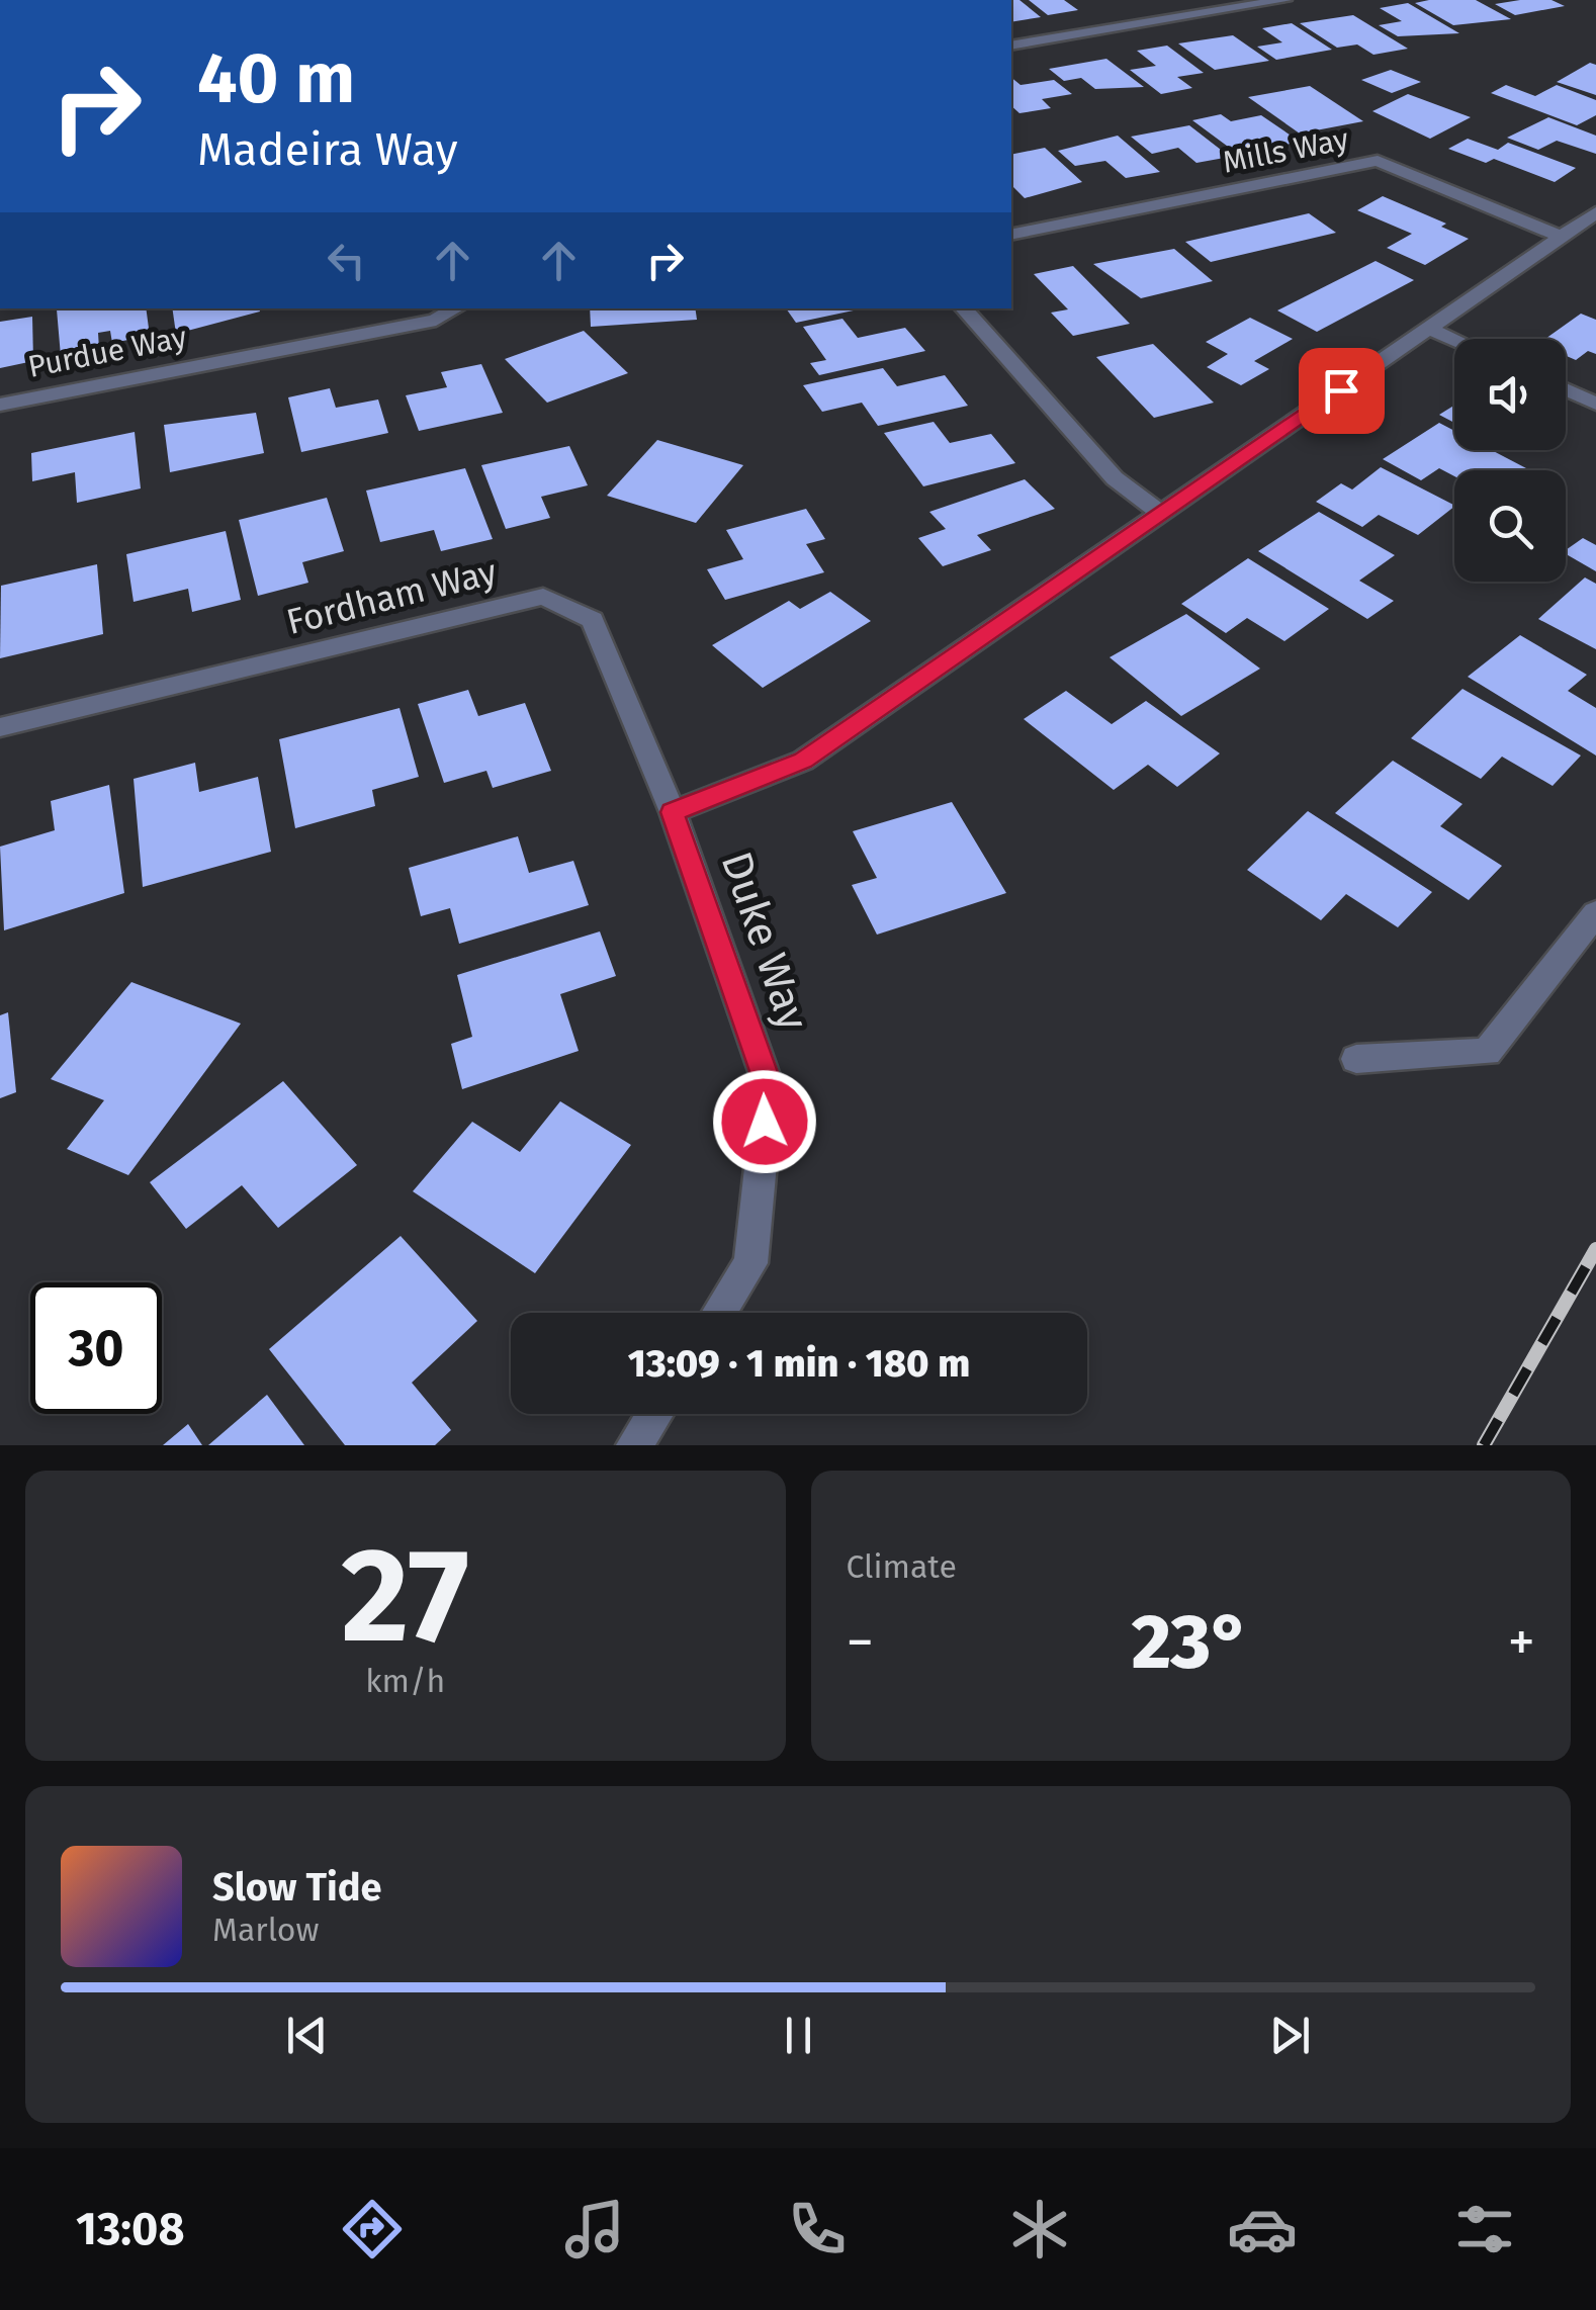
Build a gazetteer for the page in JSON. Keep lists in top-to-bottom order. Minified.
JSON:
{"streets":{"street":["Mills Way","Purdue Way","Fordham Way","Duke Way"]},"crossings":[["Fordham Way","Duke Way"]],"page":{"turn":["40 m","Madeira Way"],"limit":"30","trip":"13:09 · 1 min · 180 m","tile":[["27","km/h"],"Climate"],"heat":["−","23°","+"],"song":["Slow Tide","Marlow"],"tabs":"13:08"}}
